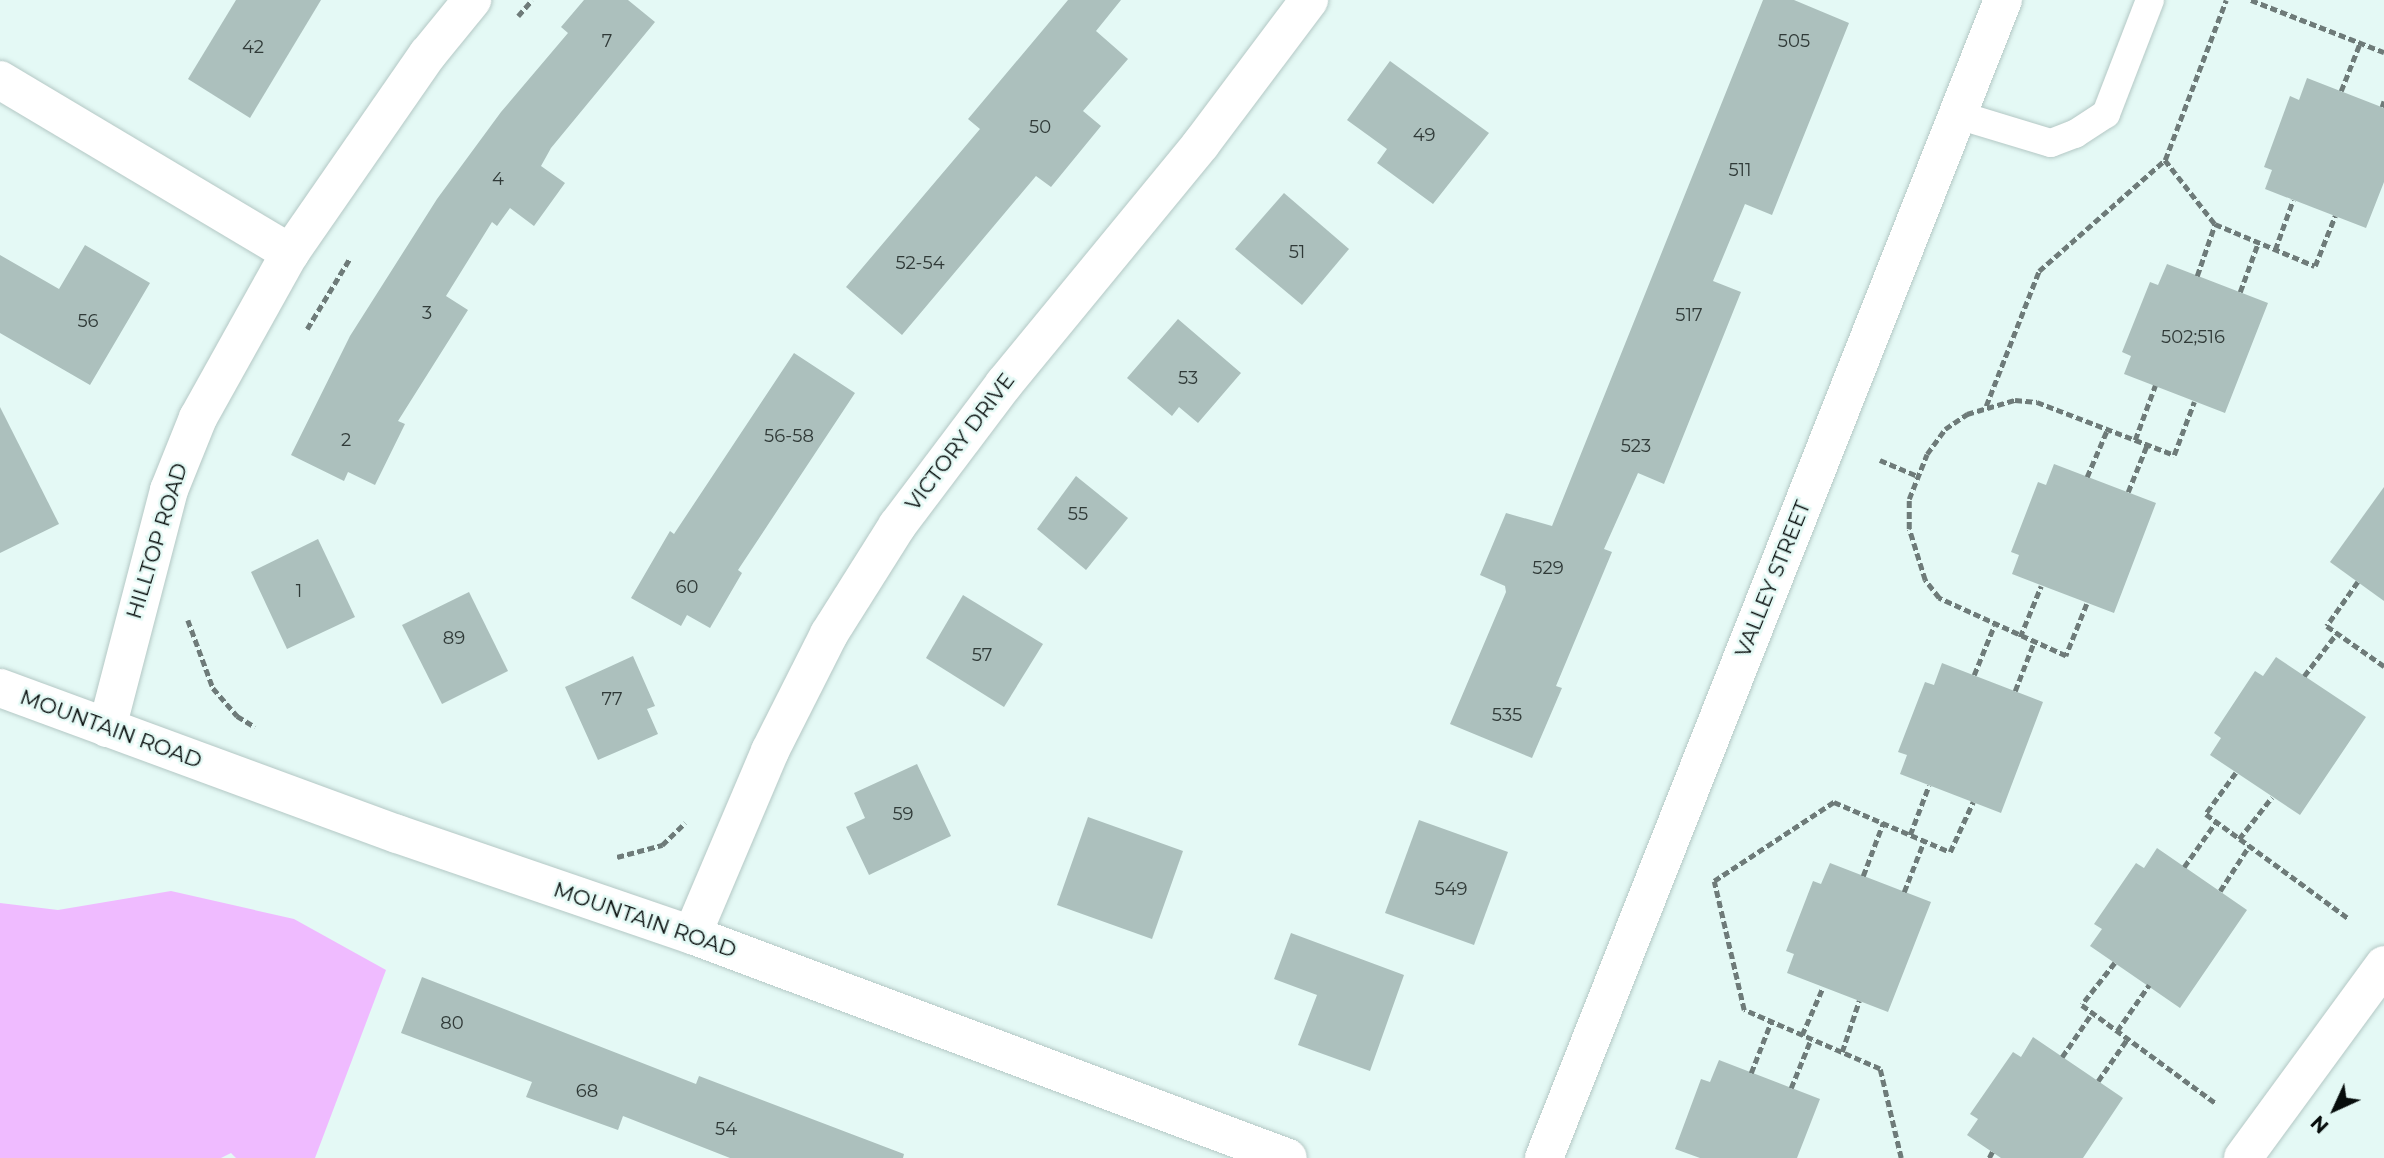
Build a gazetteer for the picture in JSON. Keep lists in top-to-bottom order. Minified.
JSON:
{"streets":{"street":["VICTORY DRIVE","HILLTOP ROAD","VALLEY STREET","MOUNTAIN ROAD"]},"crossings":[["VICTORY DRIVE","MOUNTAIN ROAD"],["HILLTOP ROAD","MOUNTAIN ROAD"]],"house_numbers":["7","505","42","50","49","511","4","51","52-54","3","517","56","502;516","53","56-58","2","523","55","529","60","1","89","57","77","535","59","549","80","68","54"],"north":"bottom left"}
